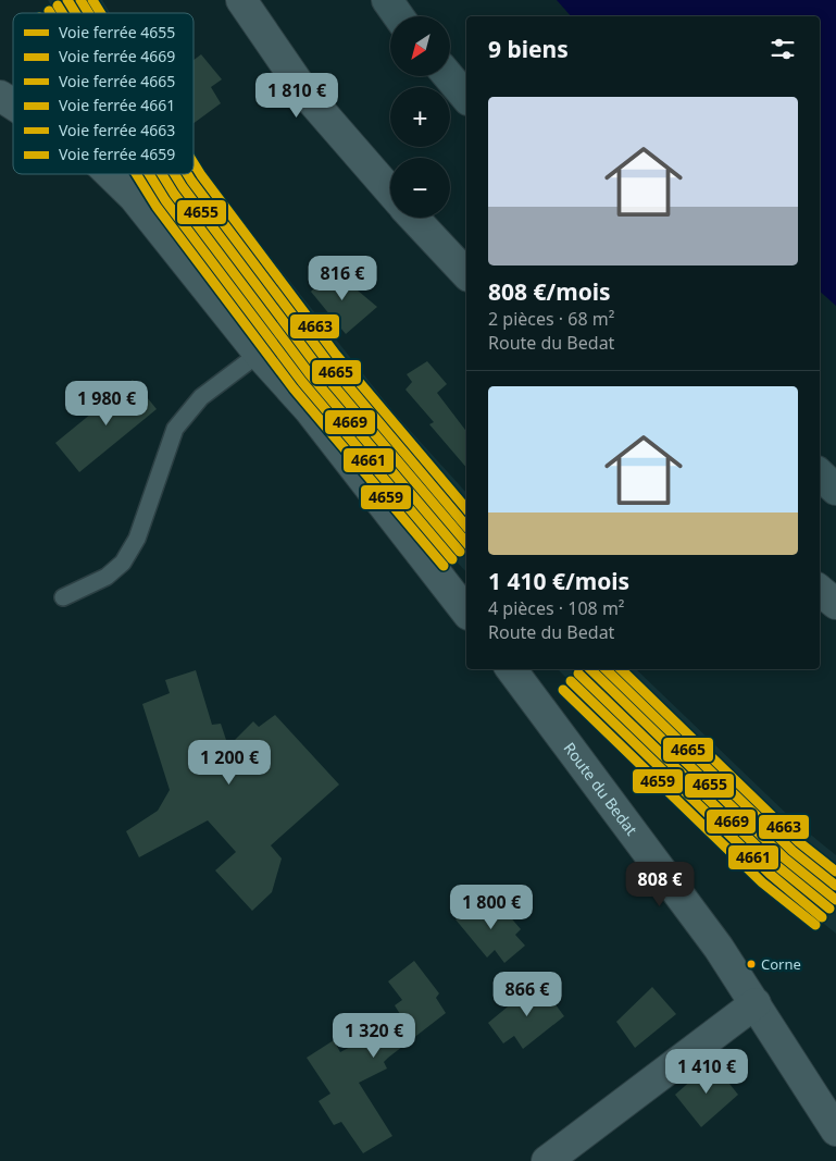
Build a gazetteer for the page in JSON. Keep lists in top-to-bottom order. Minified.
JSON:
{"streets":{"street":["Route du Bedat"]},"places":["Corne"],"lines":["rail line 4655","rail line 4665","rail line 4663","rail line 4669","rail line 4661","rail line 4659"],"legend":["Voie ferrée 4655","Voie ferrée 4669","Voie ferrée 4665","Voie ferrée 4661","Voie ferrée 4663","Voie ferrée 4659"],"north":"bottom left","page":{"map_buttons":["+","−"],"heading":"9 biens","price":["1 810 €","816 €","1 980 €","1 200 €","808 €","1 800 €","866 €","1 320 €","1 410 €"],"list":[{"name":"808 €/mois","note":"2 pièces · 68 m² · Route du Bedat"},{"name":"1 410 €/mois","note":"4 pièces · 108 m² · Route du Bedat"}]}}
